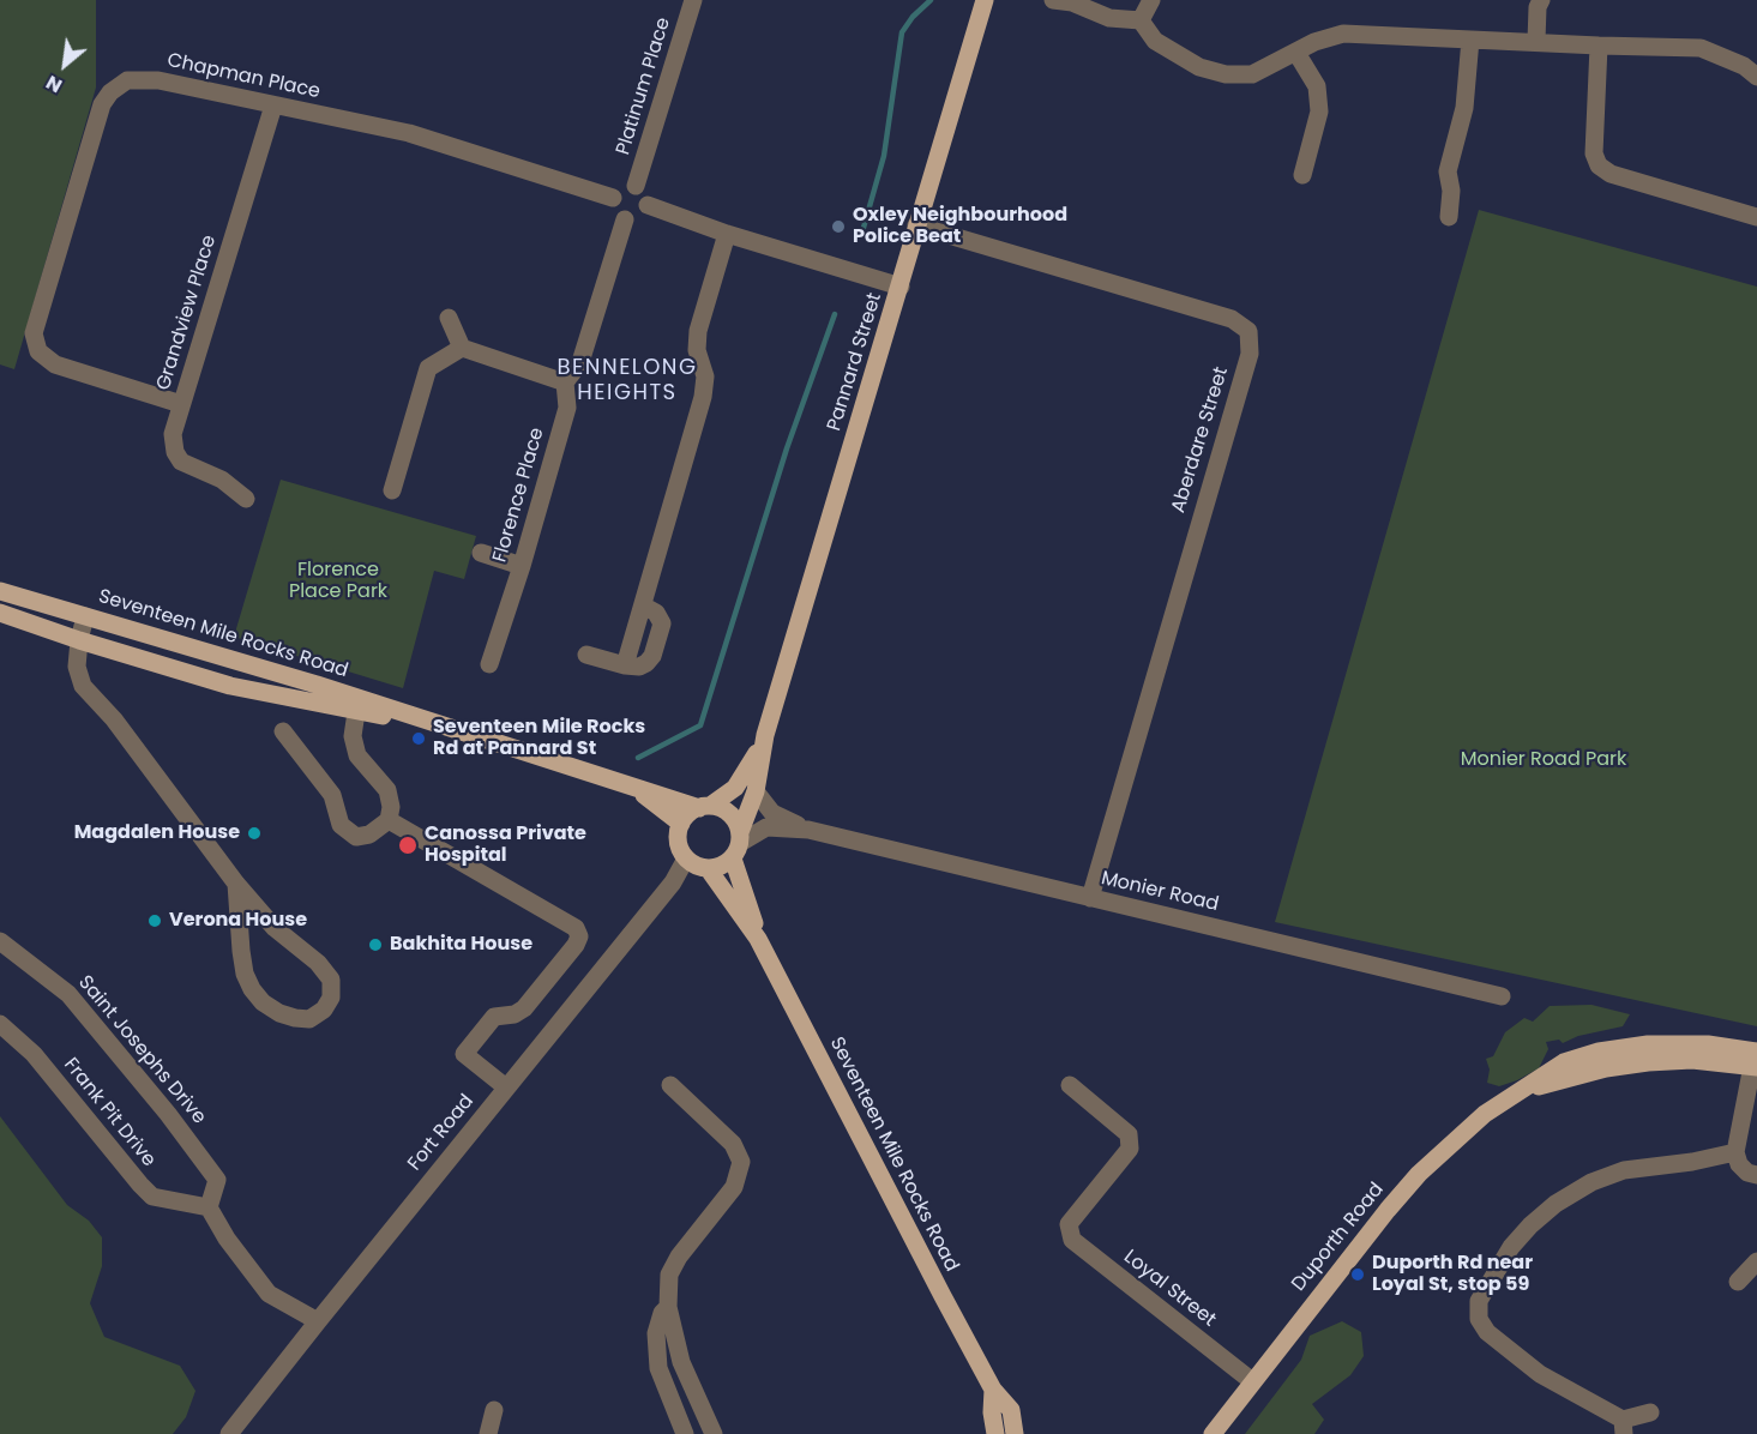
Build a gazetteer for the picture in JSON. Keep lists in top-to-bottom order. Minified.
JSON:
{"streets":{"main road":["Pannard Street","Seventeen Mile Rocks Road","Duporth Road"],"street":["Chapman Place","Platinum Place","Grandview Place","Aberdare Street","Florence Place","Monier Road","Saint Josephs Drive","Frank Pit Drive","Fort Road","Loyal Street"]},"crossings":[["Chapman Place","Platinum Place"],["Chapman Place","Grandview Place"],["Pannard Street","Aberdare Street"],["Pannard Street","Seventeen Mile Rocks Road"],["Pannard Street","Monier Road"],["Pannard Street","Fort Road"],["Aberdare Street","Monier Road"],["Seventeen Mile Rocks Road","Monier Road"],["Seventeen Mile Rocks Road","Fort Road"],["Monier Road","Fort Road"],["Saint Josephs Drive","Frank Pit Drive"],["Duporth Road","Loyal Street"]],"districts":["BENNELONG HEIGHTS"],"parks":["Florence Place Park","Monier Road Park"],"places":["Oxley Neighbourhood Police Beat","Seventeen Mile Rocks Rd at Pannard St","Magdalen House","Canossa Private Hospital","Verona House","Bakhita House","Duporth Rd near Loyal St, stop 59"],"north":"bottom left"}
